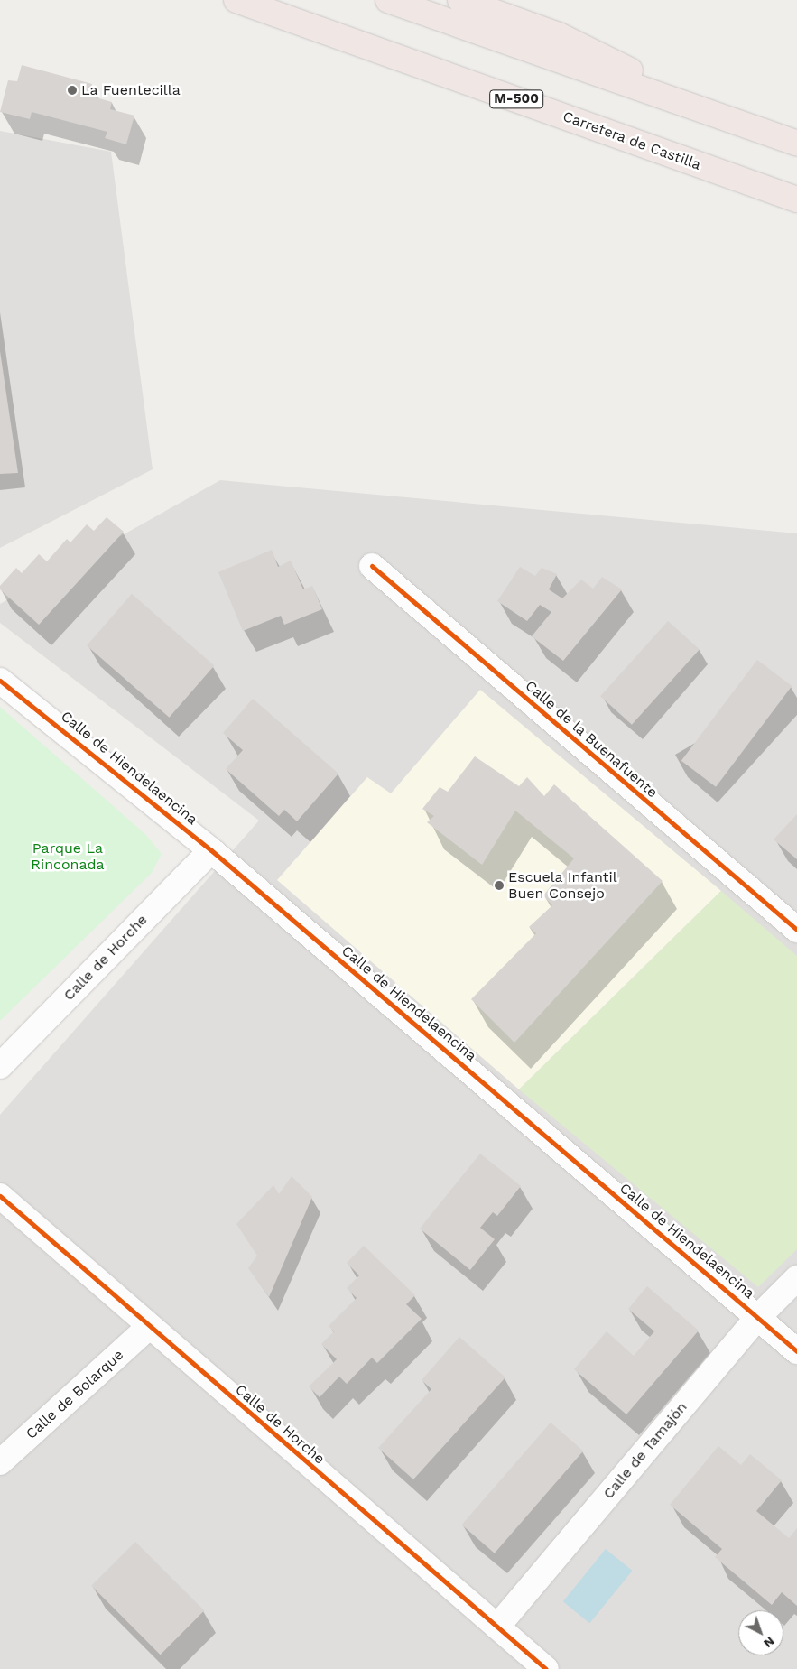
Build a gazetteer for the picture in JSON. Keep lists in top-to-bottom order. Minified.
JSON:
{"streets":{"highway":["M-500","Carretera de Castilla"],"street":["Calle de la Buenafuente","Calle de Hiendelaencina","Calle de Horche","Calle de Bolarque","Calle de Tamajón"]},"crossings":[["Calle de Hiendelaencina","Calle de Horche"],["Calle de Hiendelaencina","Calle de Tamajón"],["Calle de Horche","Calle de Bolarque"],["Calle de Horche","Calle de Tamajón"]],"parks":["Parque La Rinconada"],"places":["La Fuentecilla","Escuela Infantil Buen Consejo"],"north":"bottom right"}
